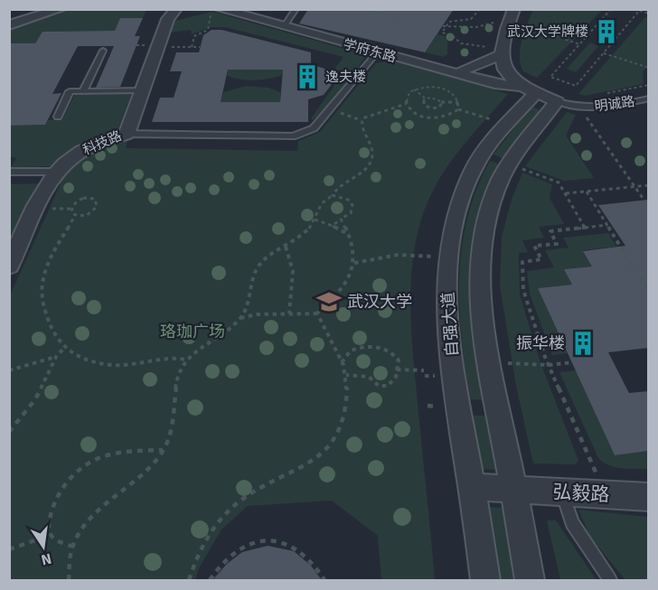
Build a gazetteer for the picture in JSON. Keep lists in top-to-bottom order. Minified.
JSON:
{"streets":{"street":["学府东路","科技路","自强大道","弘毅路"],"lane":["明诚路"]},"crossings":[["学府东路","自强大道"],["自强大道","弘毅路"]],"parks":["珞珈广场"],"places":{"building":["武汉大学牌楼","逸夫楼","振华楼"],"school or university":["武汉大学"]},"north":"bottom"}
